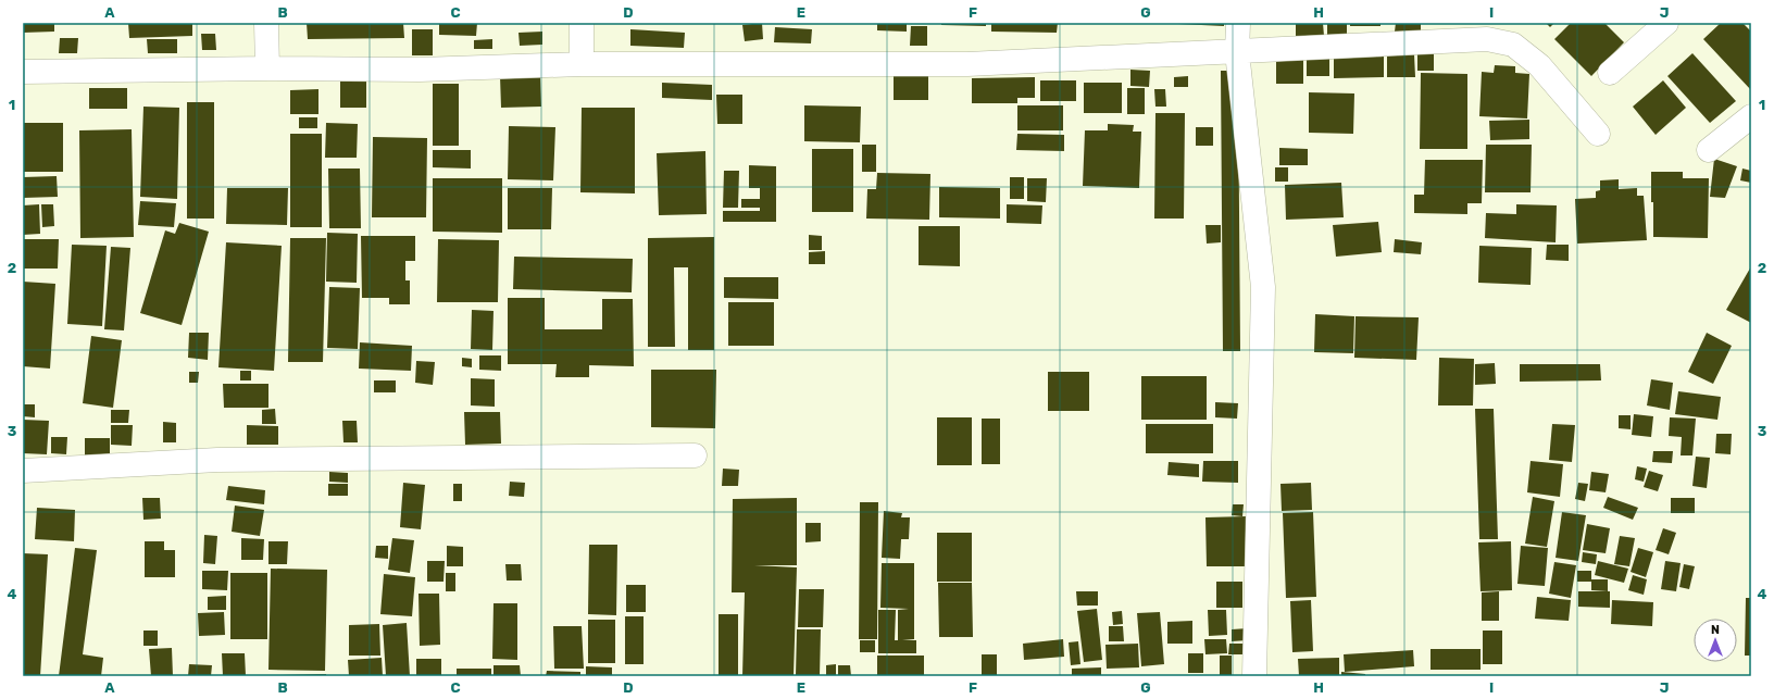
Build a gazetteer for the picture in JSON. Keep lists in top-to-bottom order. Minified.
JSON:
{"north":"top","grid":{"columns":["A","B","C","D","E","F","G","H","I","J"],"rows":["1","2","3","4"]}}
